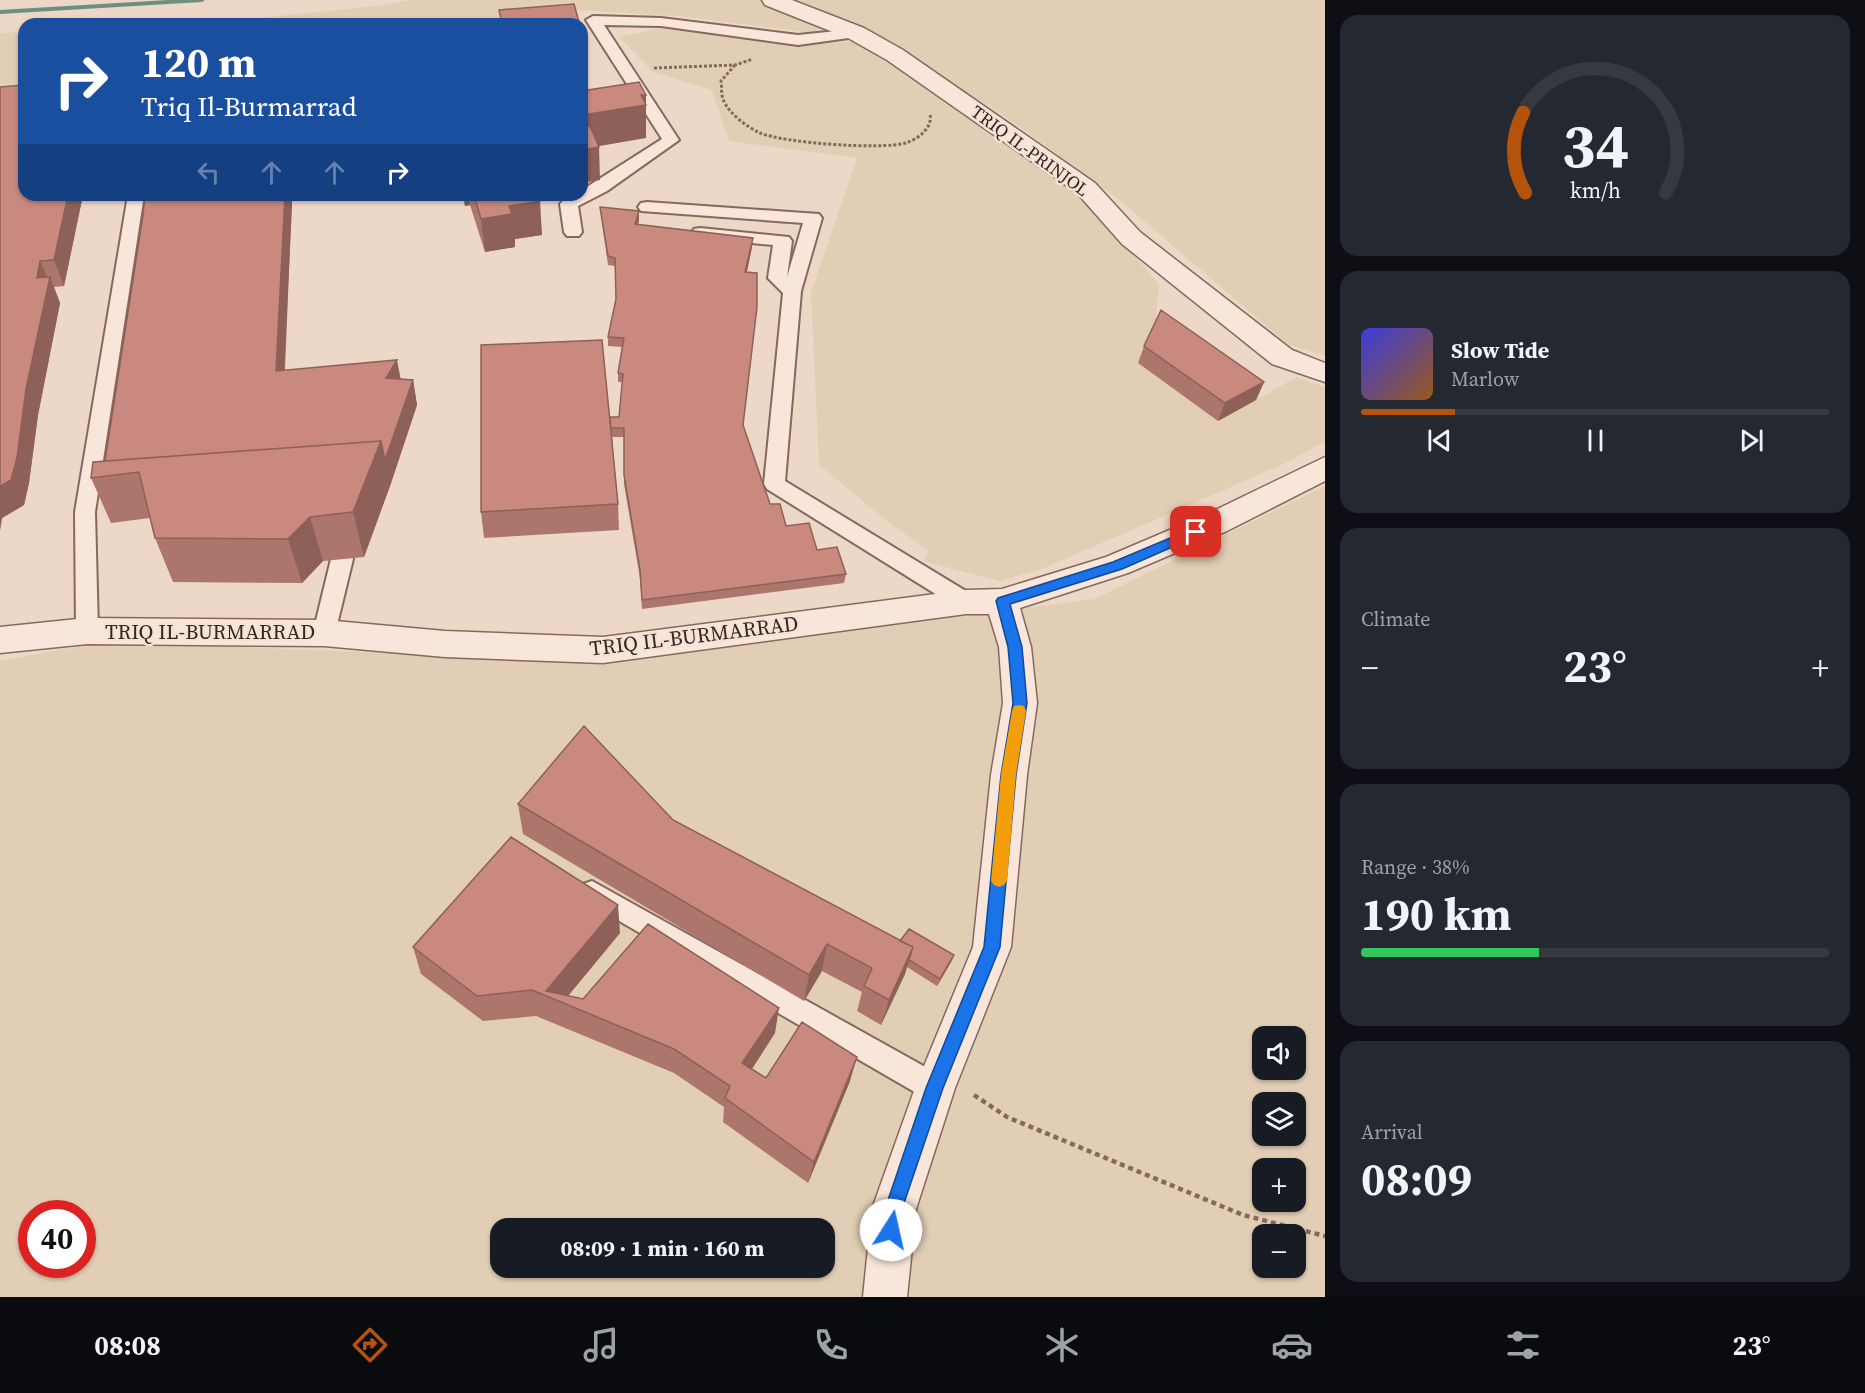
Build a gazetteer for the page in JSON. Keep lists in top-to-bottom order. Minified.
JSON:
{"streets":{"street":["TRIQ IL-PRINJOL","TRIQ IL-BURMARRAD"]},"page":{"turn":["120 m","Triq Il-Burmarrad"],"song":["Slow Tide","Marlow"],"tile":["Climate",["Range · 38%","190 km"],["Arrival","08:09"]],"heat":["−","23°","+"],"map_buttons":["+","−"],"limit":"40","trip":"08:09 · 1 min · 160 m","tabs":["08:08","23°"],"gauge":["34","km/h"]}}
